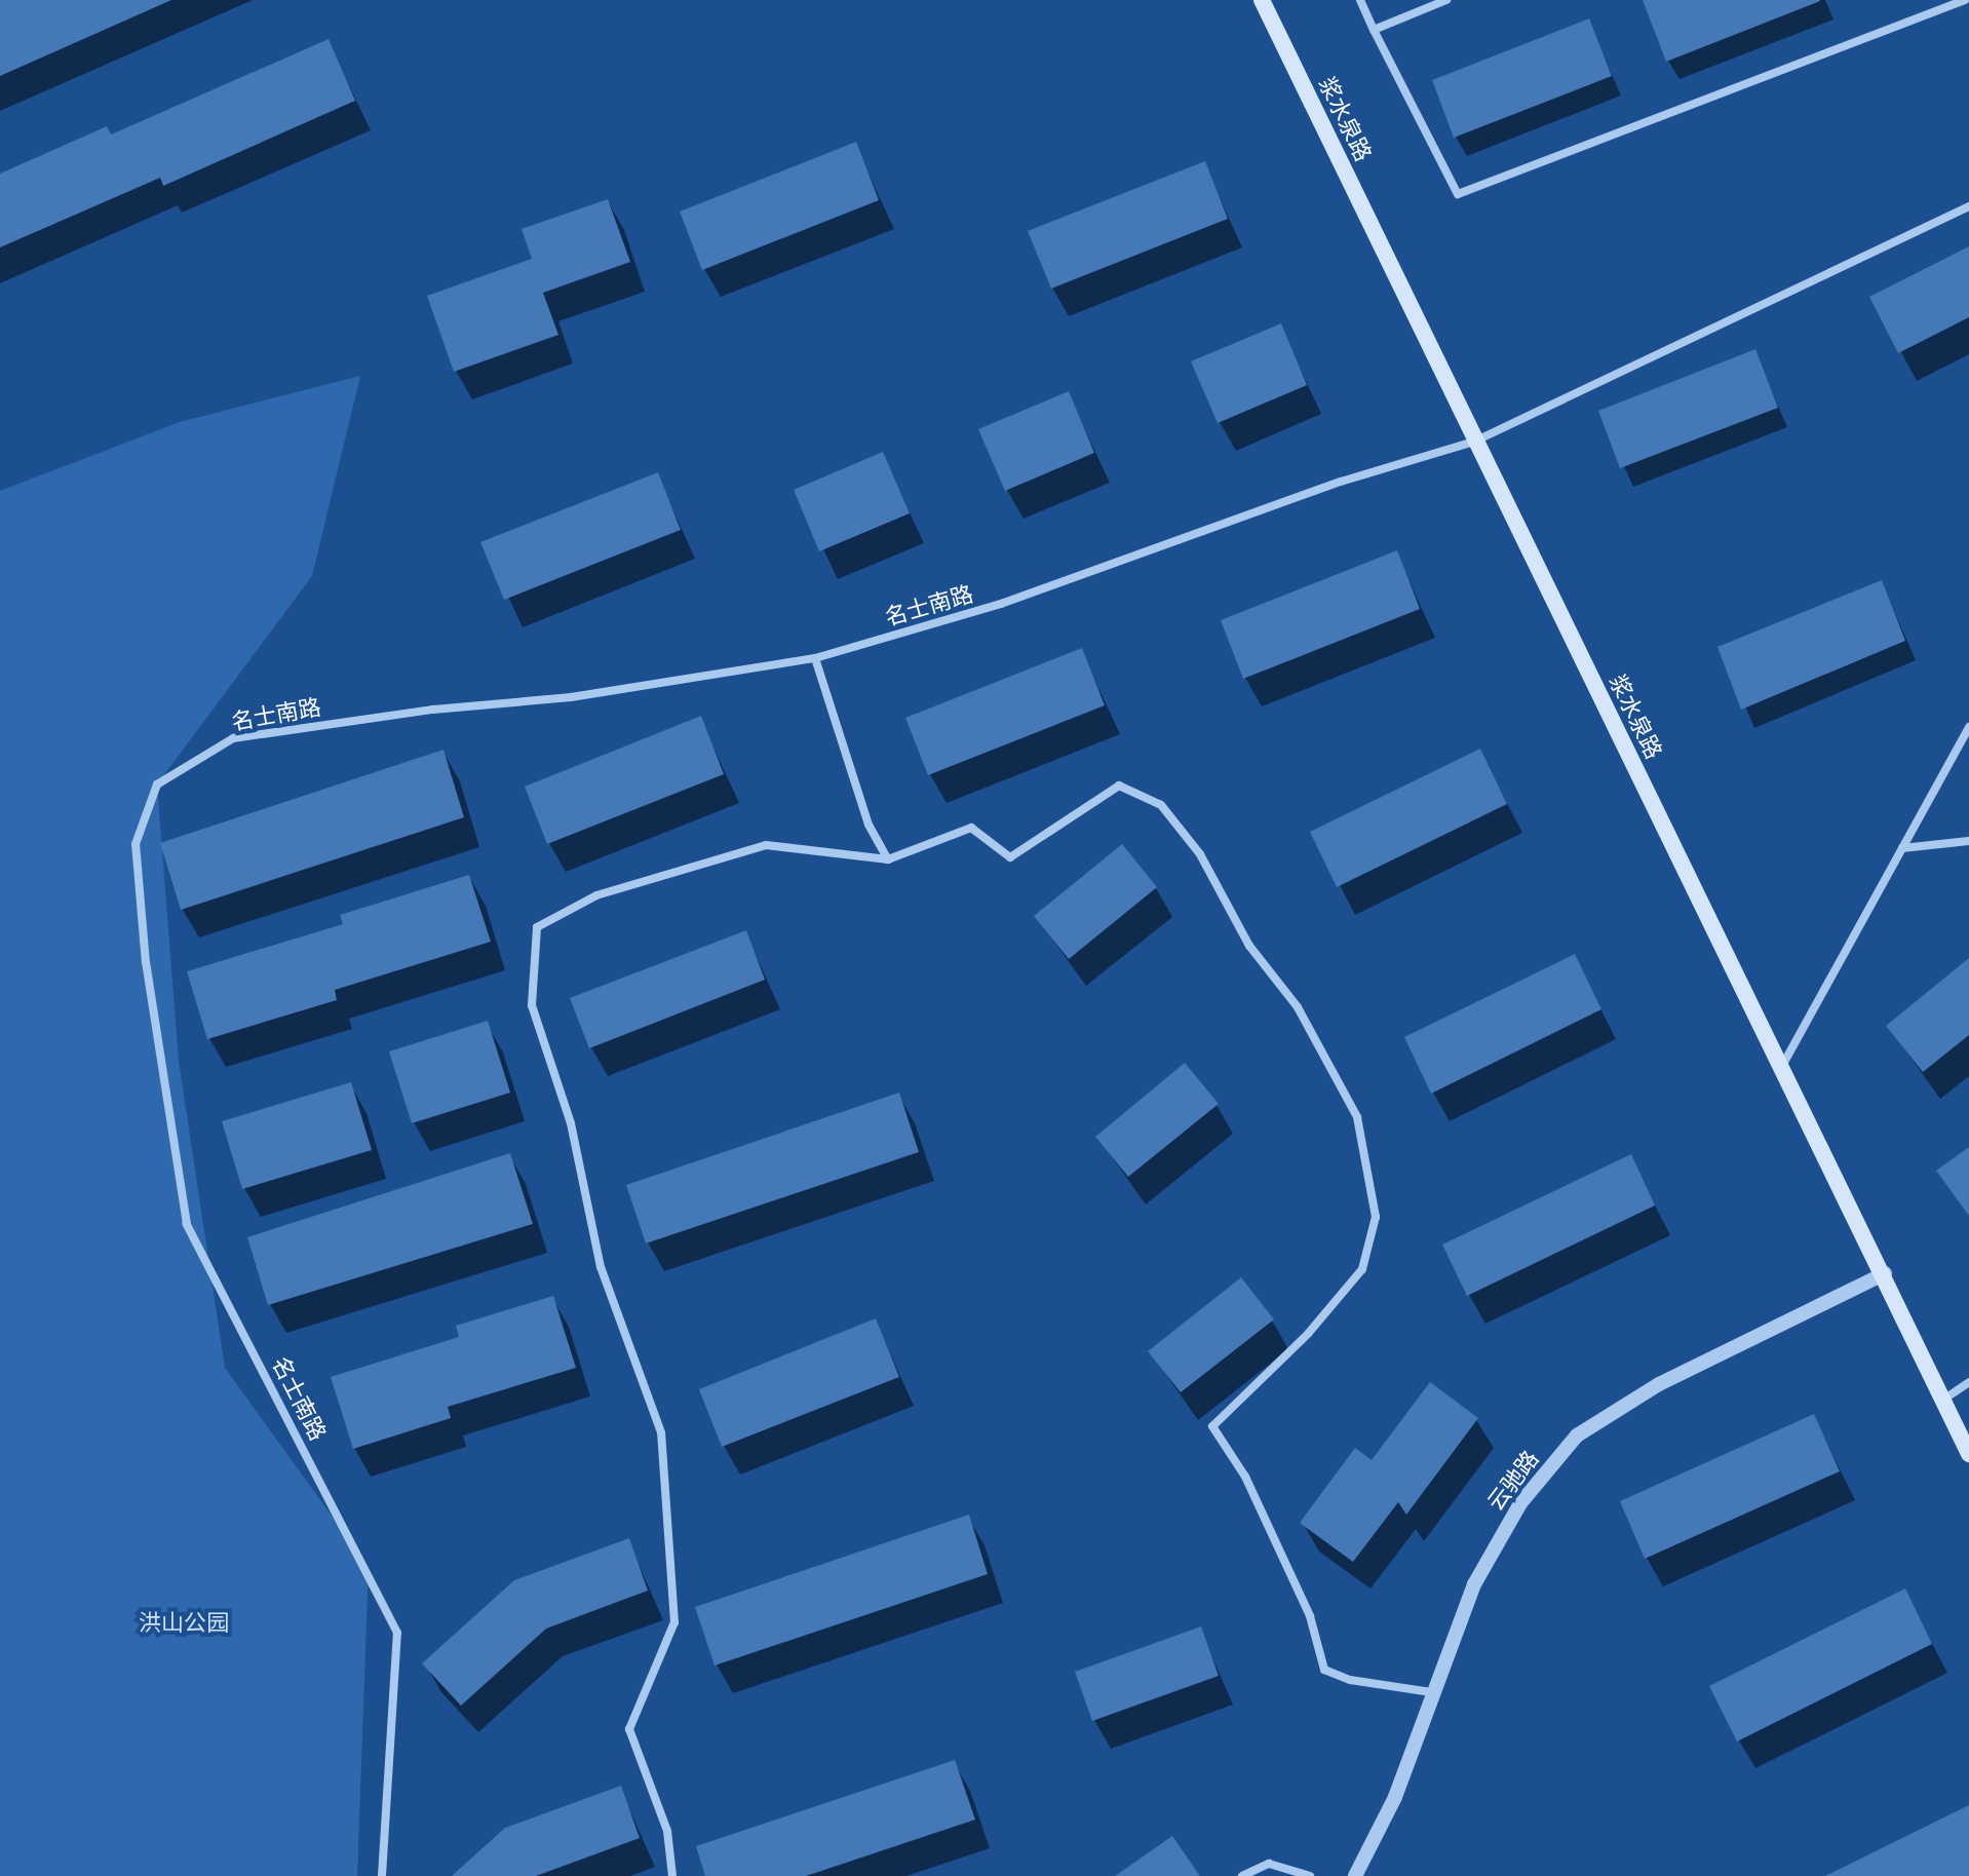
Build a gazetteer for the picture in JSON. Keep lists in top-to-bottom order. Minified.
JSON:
{"streets":{"main road":["浆水泉路"],"street":["名士南路","云驰路"]},"crossings":[["浆水泉路","名士南路"],["浆水泉路","云驰路"]],"parks":["洪山公园"]}
